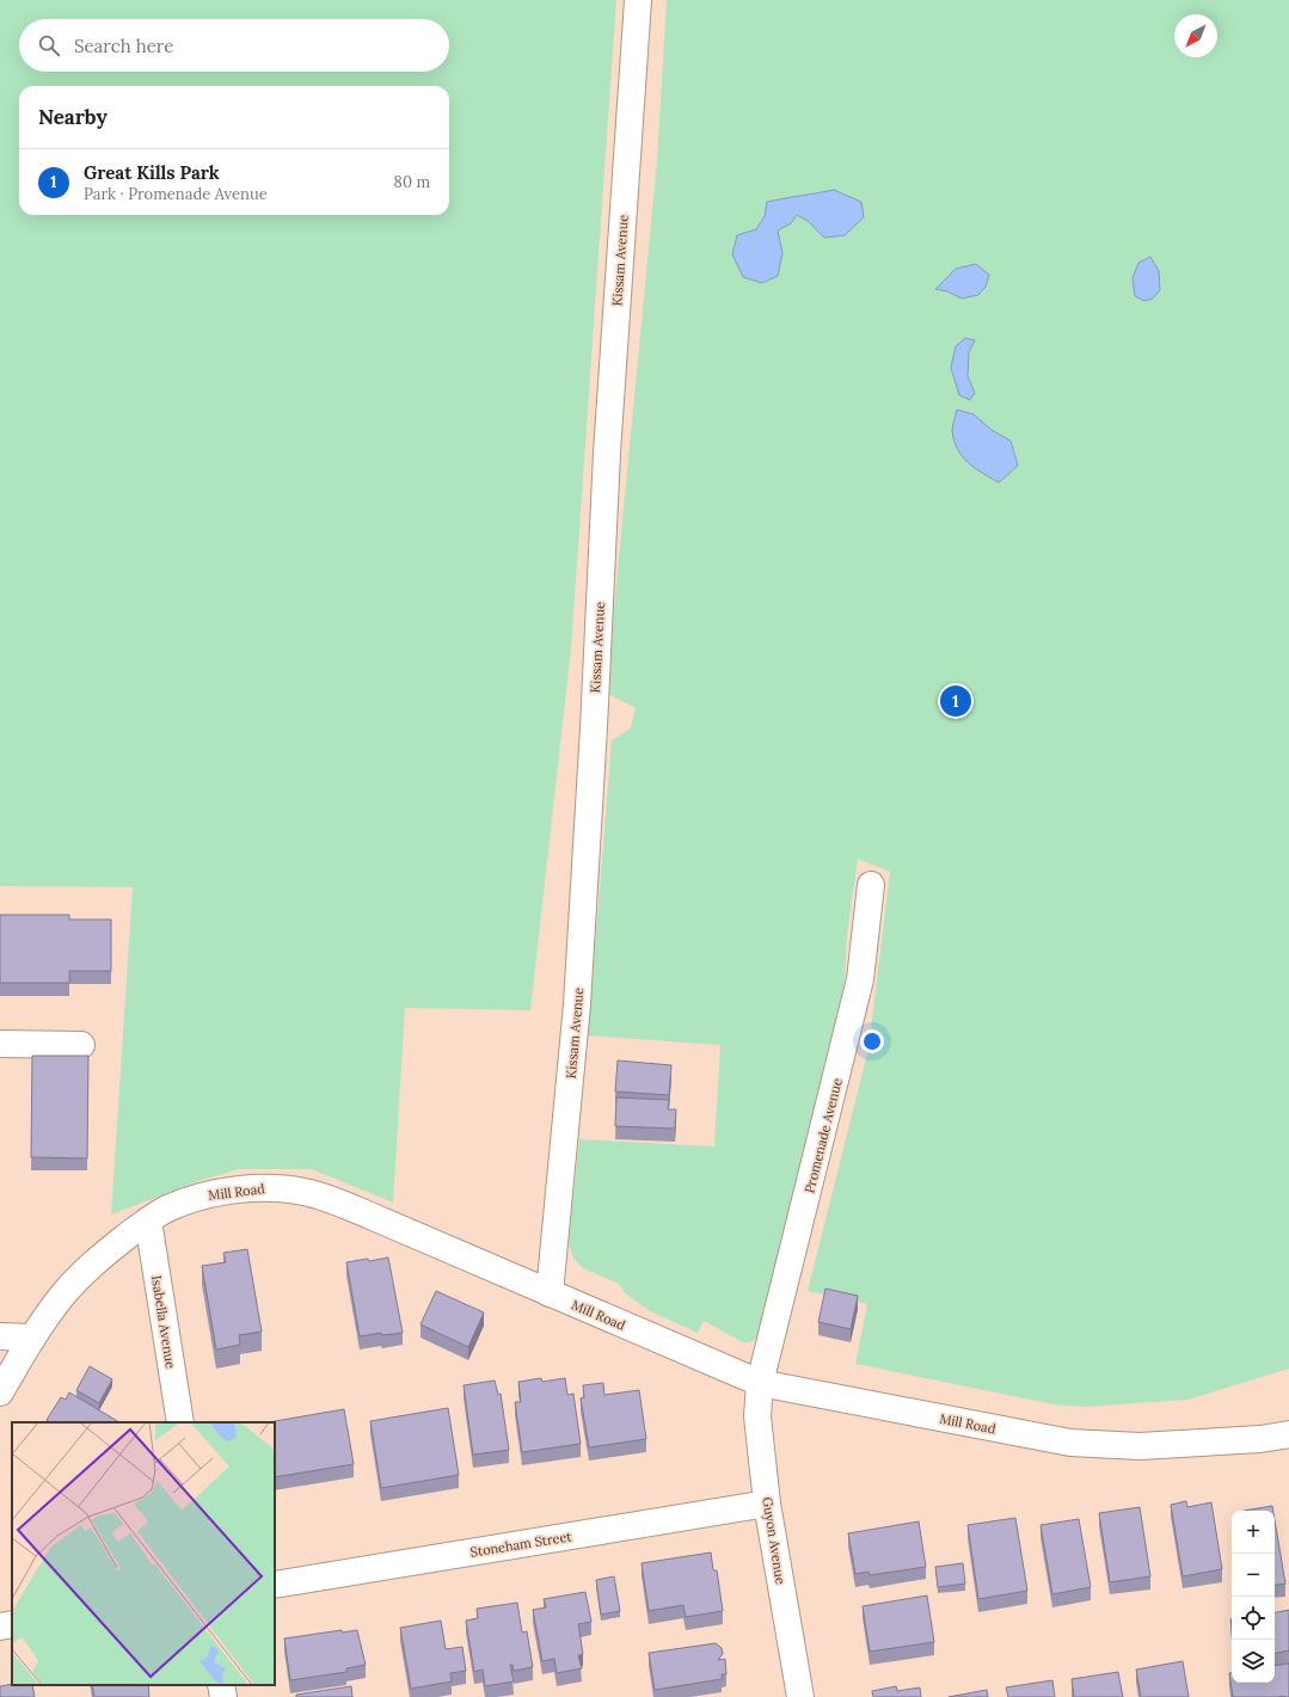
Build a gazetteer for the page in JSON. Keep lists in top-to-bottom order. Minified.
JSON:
{"streets":{"street":["Kissam Avenue","Promenade Avenue","Mill Road","Isabella Avenue","Guyon Avenue","Stoneham Street"]},"crossings":[["Kissam Avenue","Mill Road"],["Promenade Avenue","Mill Road"],["Promenade Avenue","Guyon Avenue"],["Mill Road","Isabella Avenue"],["Mill Road","Guyon Avenue"],["Guyon Avenue","Stoneham Street"]],"north":"bottom left","page":{"search":"Search here","heading":"Nearby","list":[{"mark":"1","name":"Great Kills Park","note":"Park · Promenade Avenue","value":"80 m"}],"pins":"1","map_buttons":["+","−"]}}
